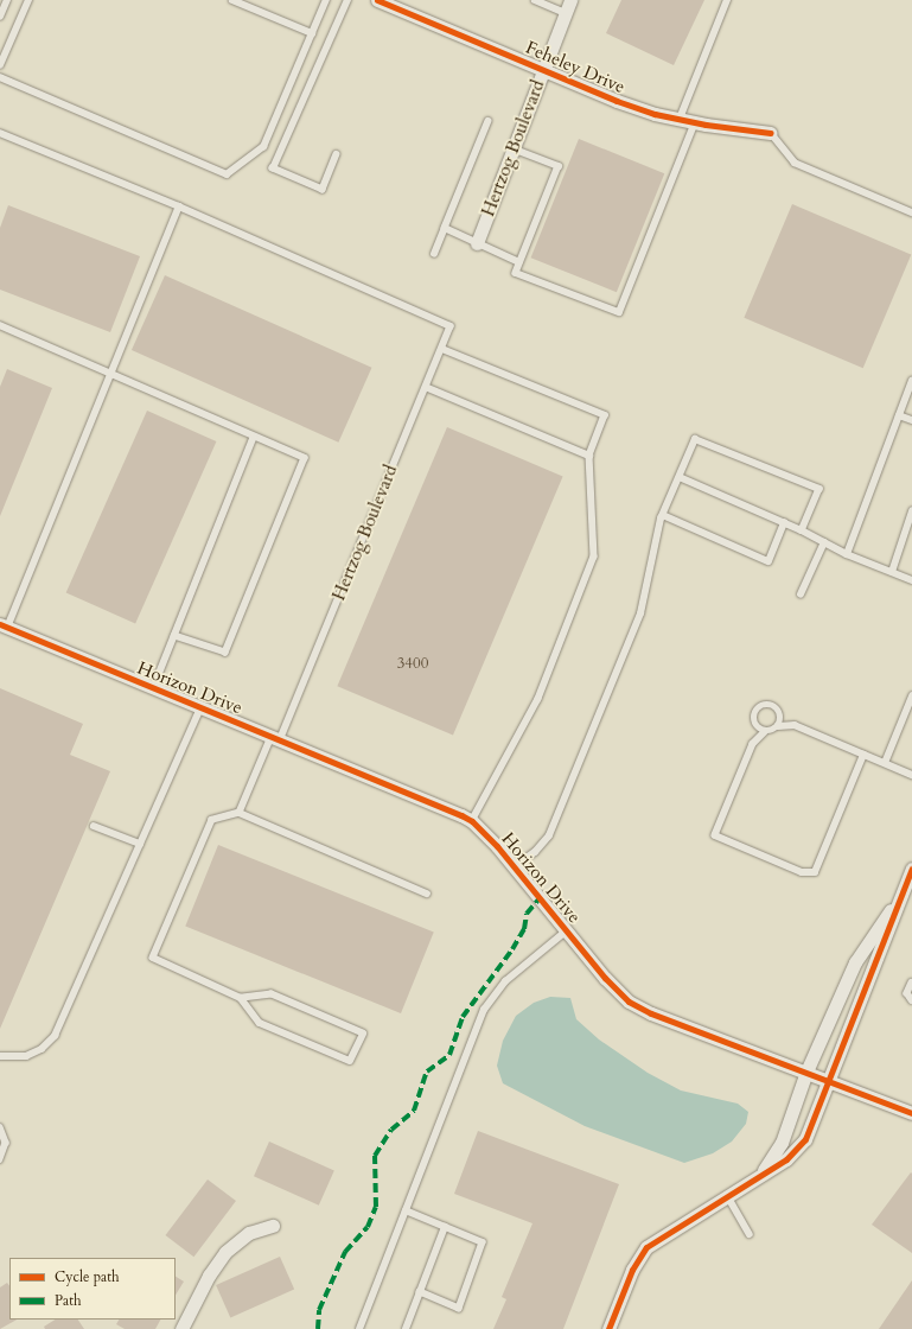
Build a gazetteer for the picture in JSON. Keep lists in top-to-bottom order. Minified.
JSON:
{"streets":{"street":["Feheley Drive","Hertzog Boulevard","Horizon Drive"]},"crossings":[["Feheley Drive","Hertzog Boulevard"],["Hertzog Boulevard","Horizon Drive"]],"house_numbers":["3400"],"legend":["Cycle path","Path"]}
